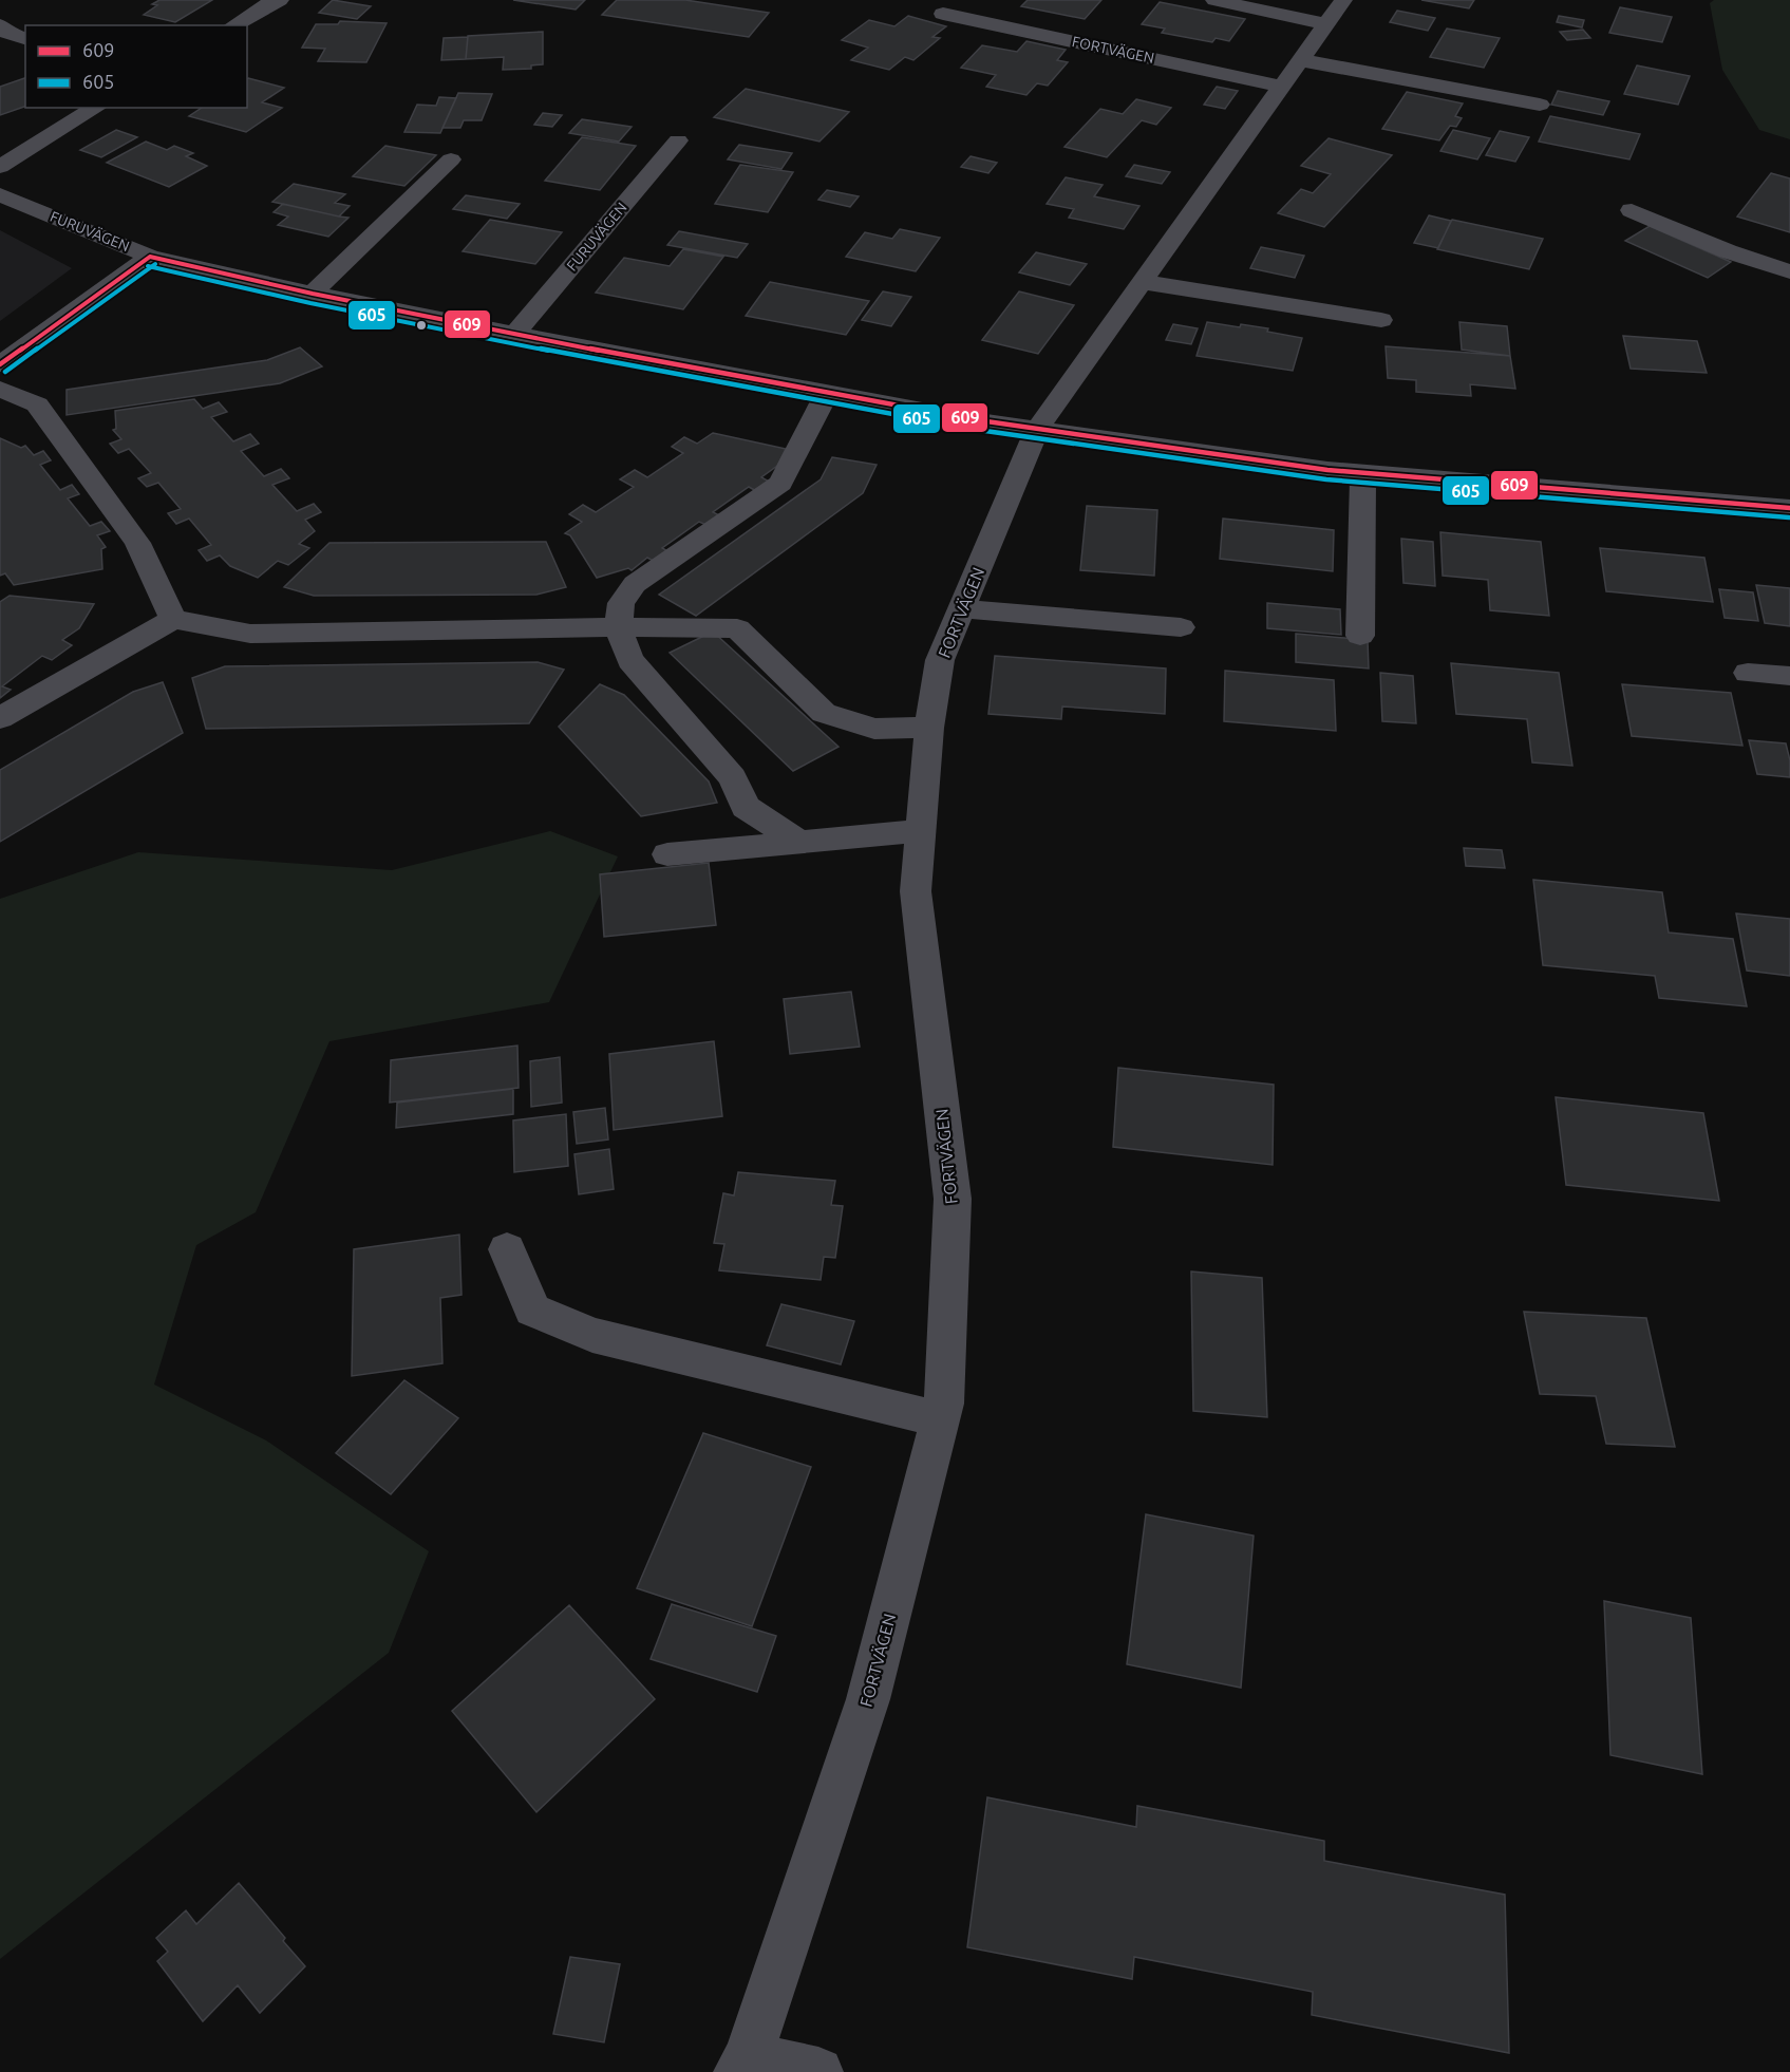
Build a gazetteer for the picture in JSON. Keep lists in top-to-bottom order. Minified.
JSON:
{"streets":{"street":["FORTVÄGEN","FURUVÄGEN"]},"crossings":[["FORTVÄGEN","FURUVÄGEN"]],"lines":["transit line 609","transit line 605"],"legend":["609","605"]}
